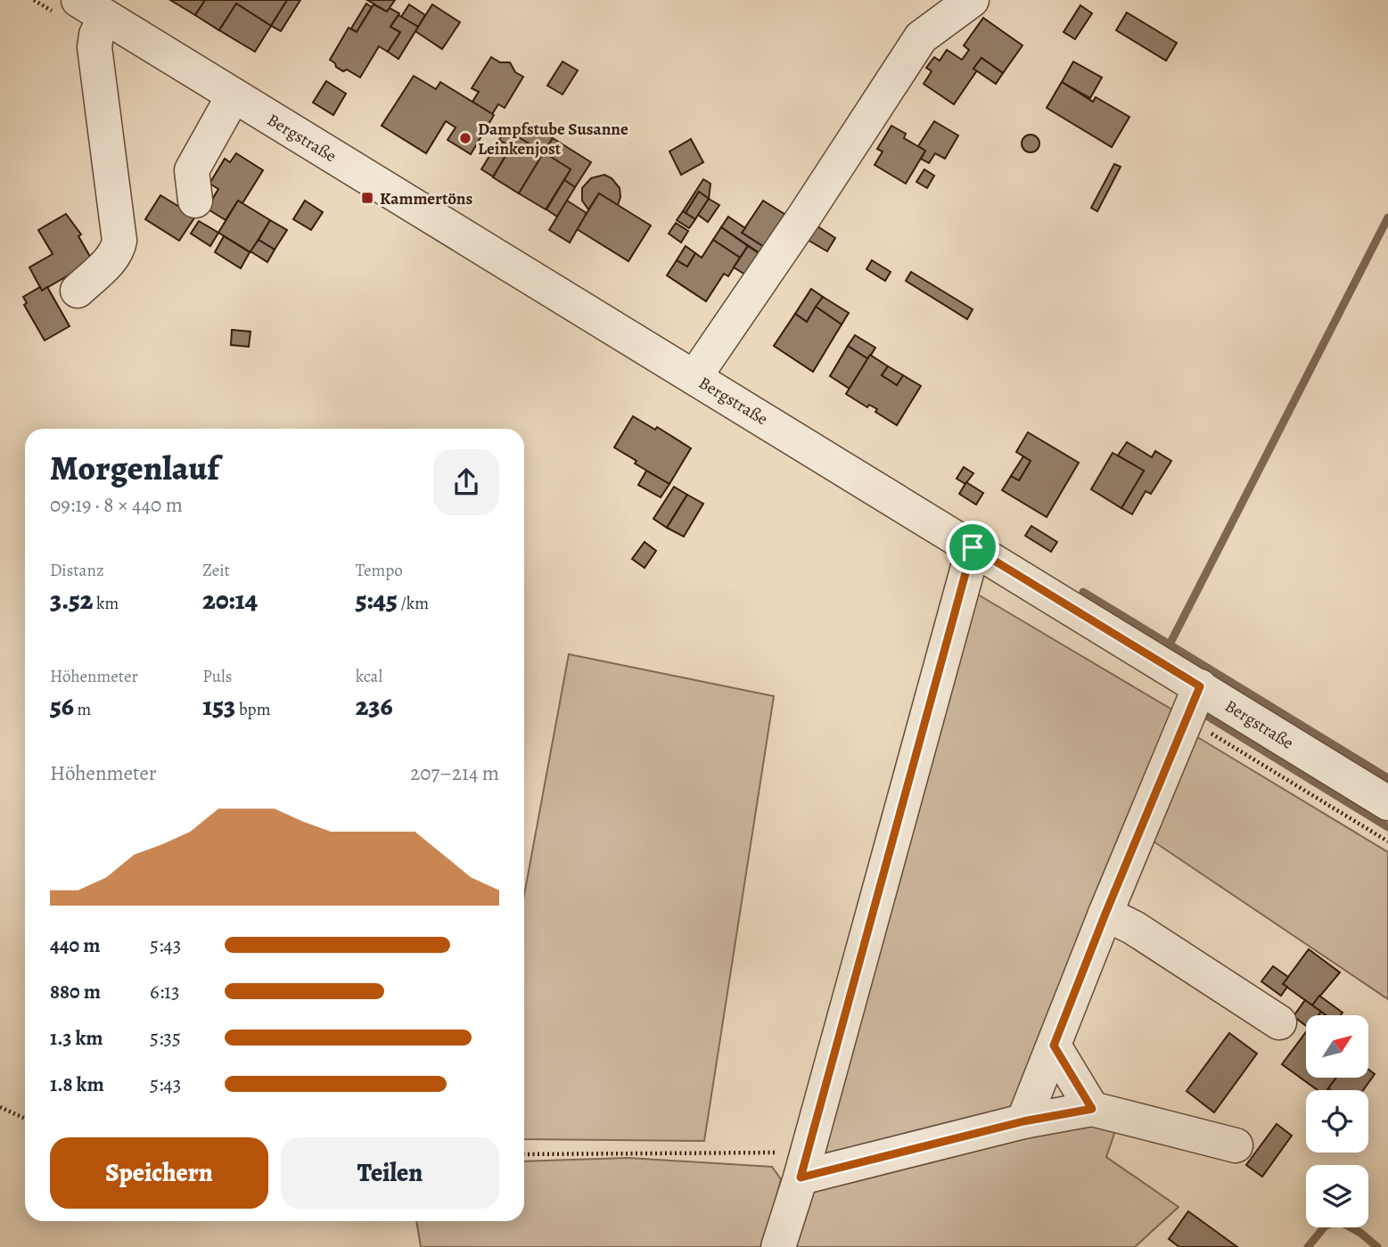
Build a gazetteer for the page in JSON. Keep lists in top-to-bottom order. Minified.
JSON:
{"streets":{"street":["Bergstraße"]},"places":{"other":["Dampfstube Susanne Leinkenjost"],"transit":["Kammertöns"]},"north":"top right","page":{"heading":["Morgenlauf","09:19 · 8 × 440 m"],"stats":[["Distanz","3.52 km"],["Zeit","20:14"],["Tempo","5:45 /km"],["Höhenmeter","56 m"],["Puls","153 bpm"],["kcal","236"]],"chart":["Höhenmeter","207–214 m"],"list":[{"name":"440 m","note":"5:43"},{"name":"880 m","note":"6:13"},{"name":"1.3 km","note":"5:35"},{"name":"1.8 km","note":"5:43"}],"buttons":["Speichern","Teilen"]}}
